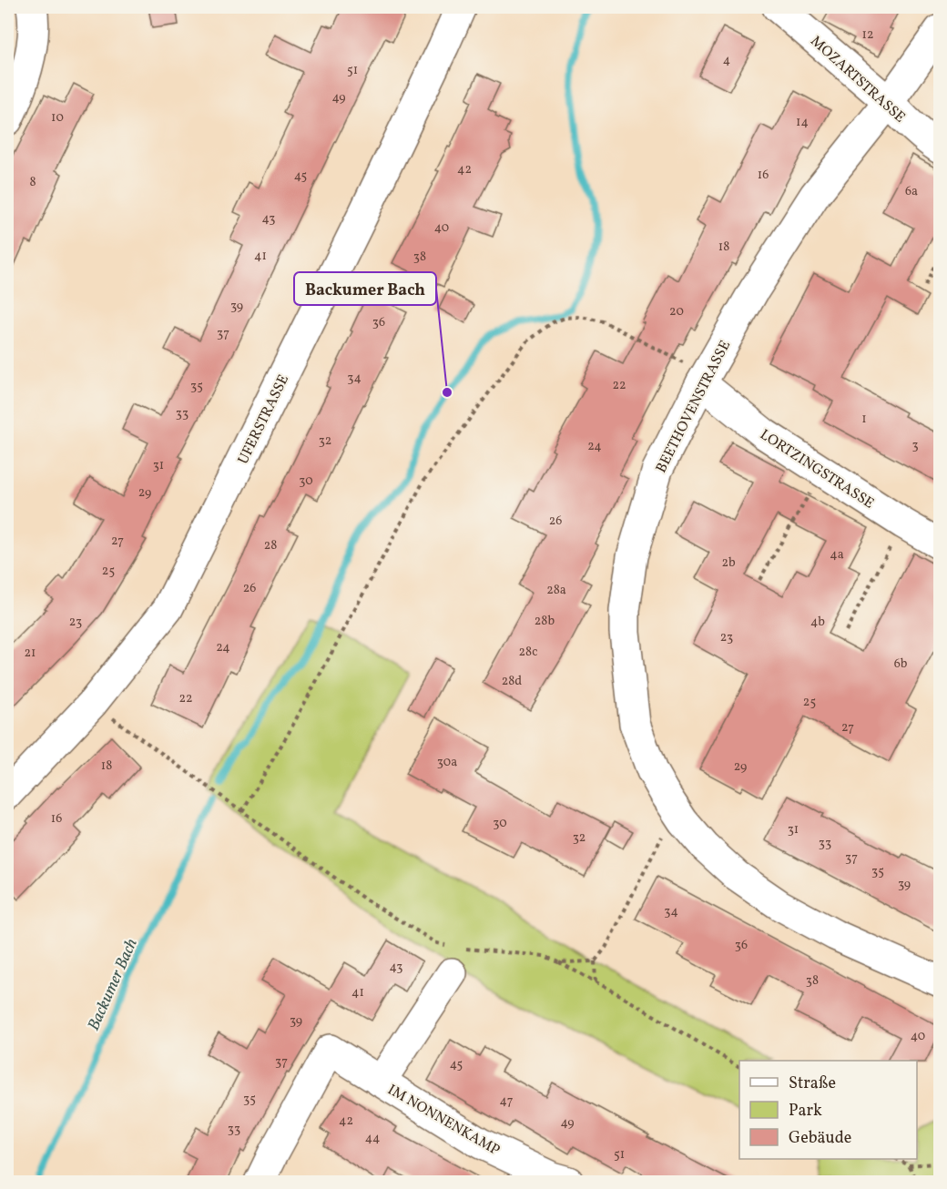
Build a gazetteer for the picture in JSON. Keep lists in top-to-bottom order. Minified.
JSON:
{"streets":{"street":["MOZARTSTRASSE","BEETHOVENSTRASSE","UFERSTRASSE","LORTZINGSTRASSE","IM NONNENKAMP"]},"crossings":[["MOZARTSTRASSE","BEETHOVENSTRASSE"],["BEETHOVENSTRASSE","LORTZINGSTRASSE"]],"water":["Backumer Bach"],"places":["Backumer Bach"],"house_numbers":["12","4","51","49","10","14","42","16","45","8","6a","43","40","18","41","38","39","20","36","37","34","22","35","33","1","32","3","24","31","30","29","26","27","28","4a","2b","25","26","28a","28b","23","4b","23","24","28c","21","6b","28d","22","25","27","30a","18","29","16","30","31","32","33","37","35","39","34","36","43","38","41","39","40","37","45","35","47","42","49","33","44","51"],"legend":["Straße","Park","Gebäude"]}
